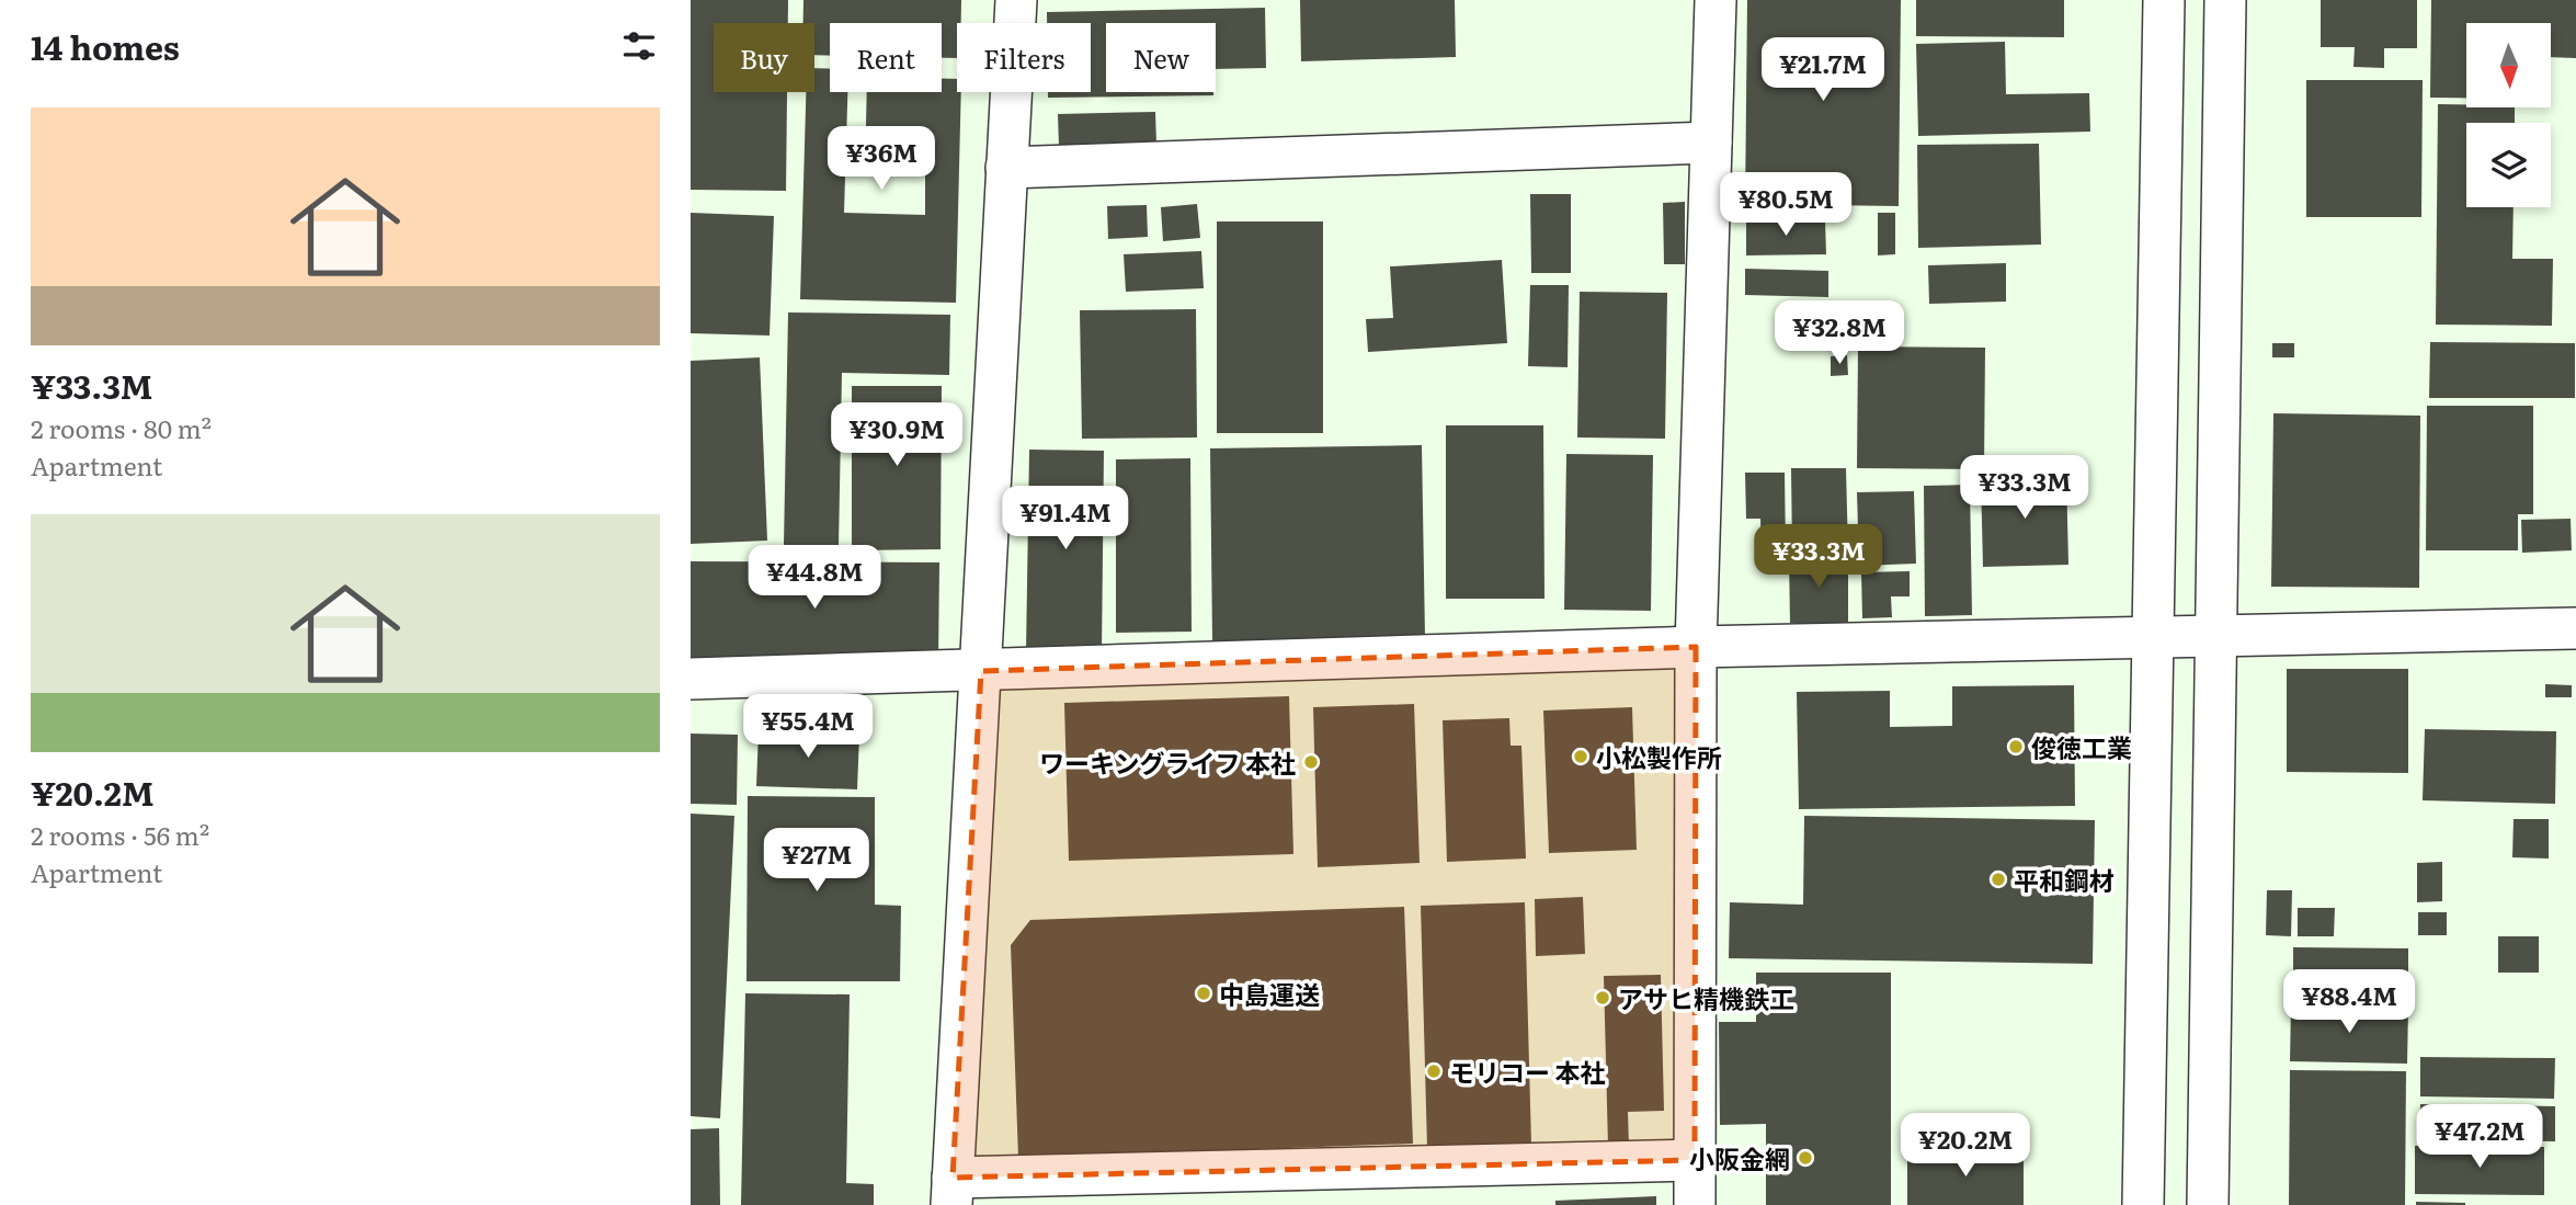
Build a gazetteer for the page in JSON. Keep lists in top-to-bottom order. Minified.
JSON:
{"places":["俊徳工業","小松製作所","ワーキングライフ 本社","平和鋼材","中島運送","アサヒ精機鉄工","モリコー 本社","小阪金網"],"north":"bottom","page":{"heading":"14 homes","chip":["Buy","Rent","Filters","New"],"price":["¥21.7M","¥36M","¥80.5M","¥32.8M","¥30.9M","¥33.3M","¥91.4M","¥33.3M","¥44.8M","¥55.4M","¥27M","¥88.4M","¥47.2M","¥20.2M"],"list":[{"name":"¥33.3M","note":"2 rooms · 80 m² · Apartment"},{"name":"¥20.2M","note":"2 rooms · 56 m² · Apartment"}]}}
